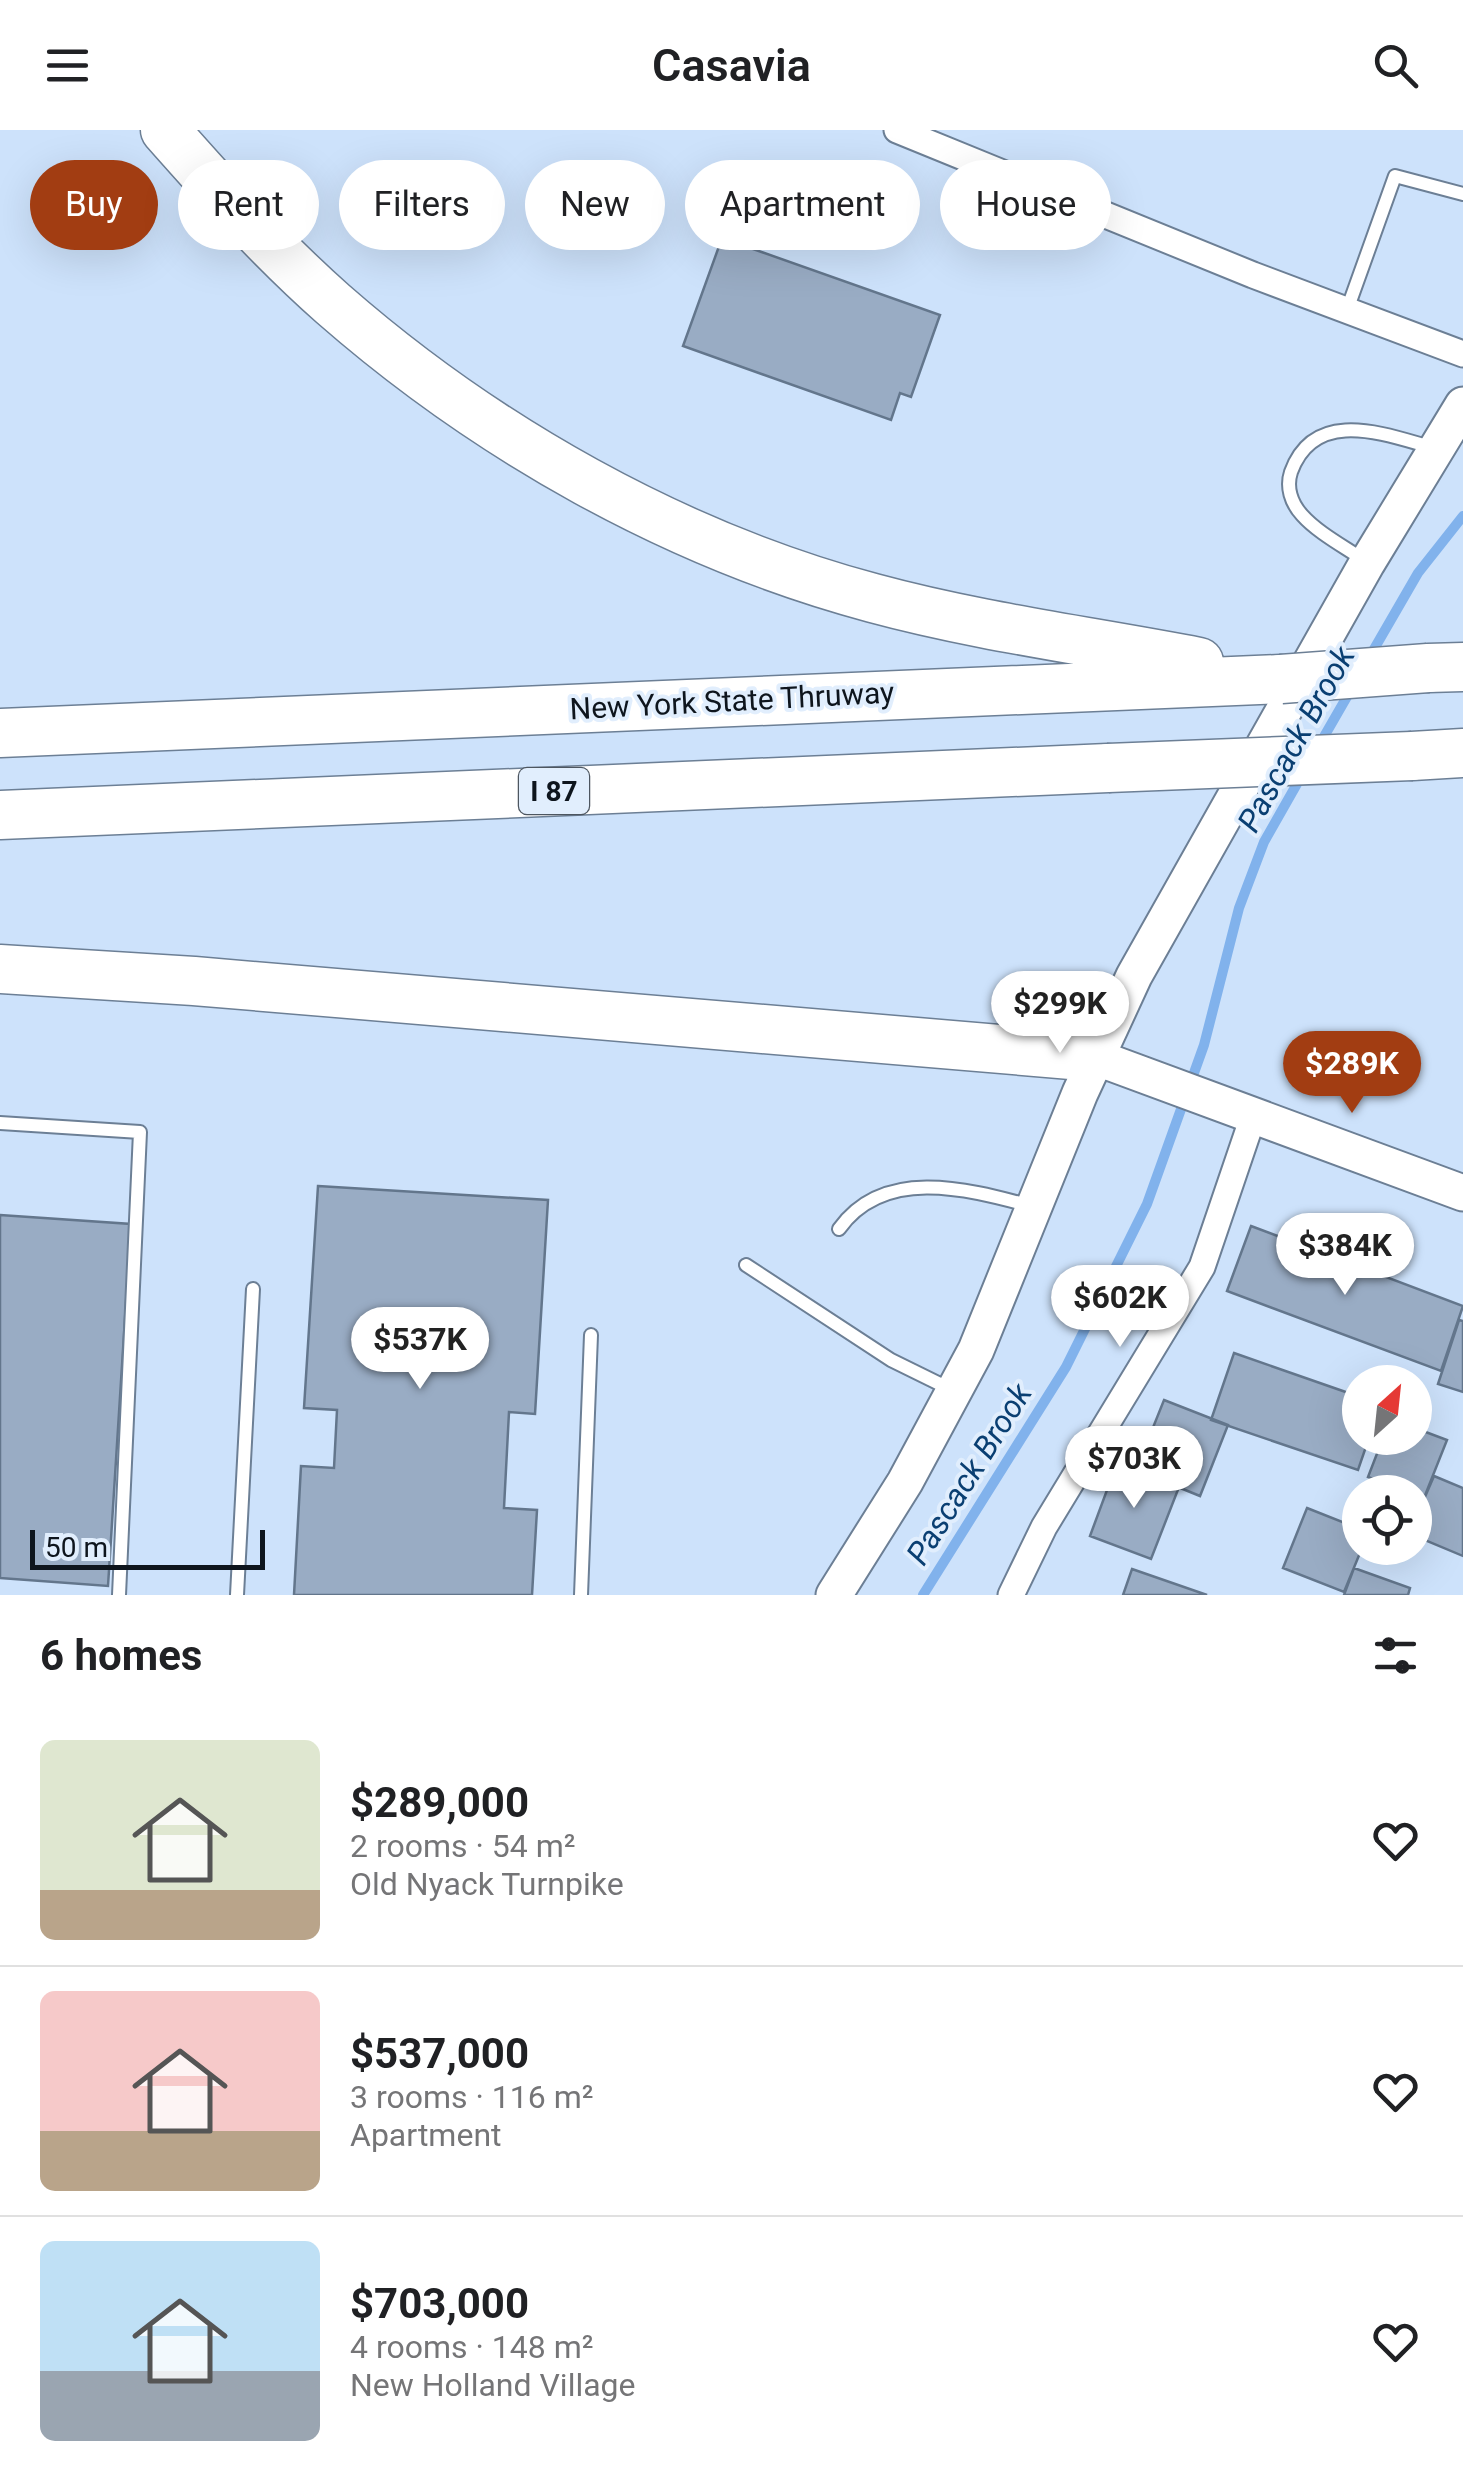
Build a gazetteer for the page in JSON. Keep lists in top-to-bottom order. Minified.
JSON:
{"streets":{"highway":["New York State Thruway","I 87"]},"water":["Pascack Brook"],"scale_bar":"50 m","north":"top right","page":{"header":"Casavia","chip":["Buy","Rent","Filters","New","Apartment","House"],"price":["$299K","$289K","$384K","$602K","$537K","$703K"],"scale":"50 m","heading":"6 homes","list":[{"name":"$289,000","note":"2 rooms · 54 m² · Old Nyack Turnpike"},{"name":"$537,000","note":"3 rooms · 116 m² · Apartment"},{"name":"$703,000","note":"4 rooms · 148 m² · New Holland Village"}]}}
